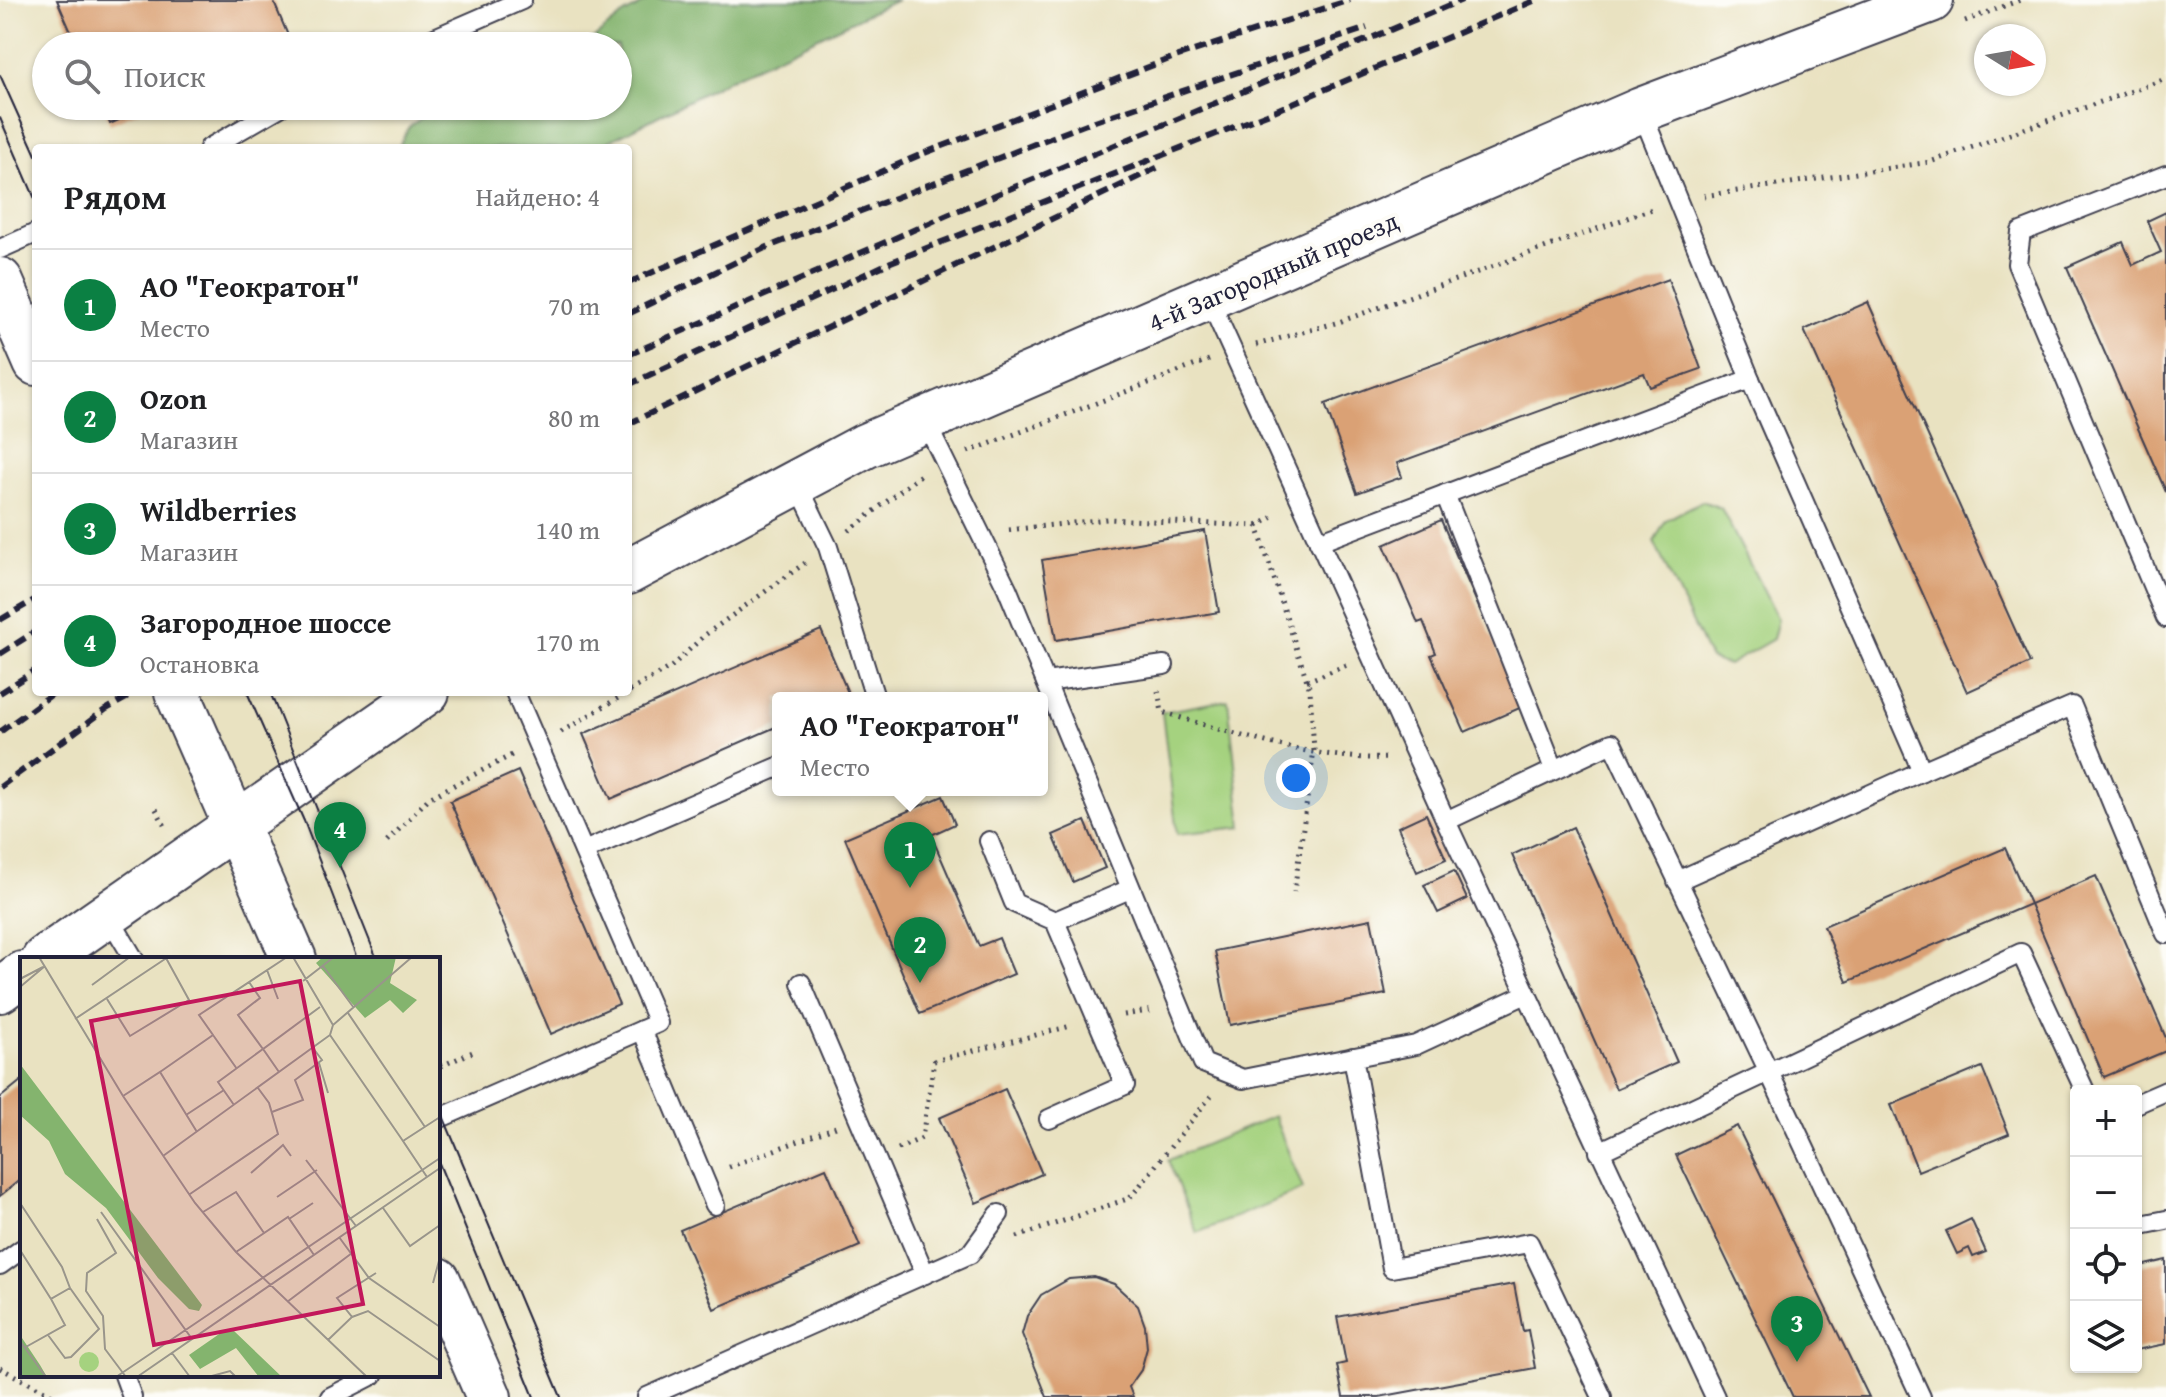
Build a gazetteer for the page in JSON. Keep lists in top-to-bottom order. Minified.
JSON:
{"streets":{"street":["4-й Загородный проезд"]},"north":"right","page":{"search":"Поиск","heading":["Рядом","Найдено: 4"],"list":[{"mark":"1","name":"АО \"Геократон\"","note":"Место","value":"70 m"},{"mark":"2","name":"Ozon","note":"Магазин","value":"80 m"},{"mark":"3","name":"Wildberries","note":"Магазин","value":"140 m"},{"mark":"4","name":"Загородное шоссе","note":"Остановка","value":"170 m"}],"popup":["АО \"Геократон\"","Место"],"pins":["4","1","2","3"],"map_buttons":["+","−"]}}
